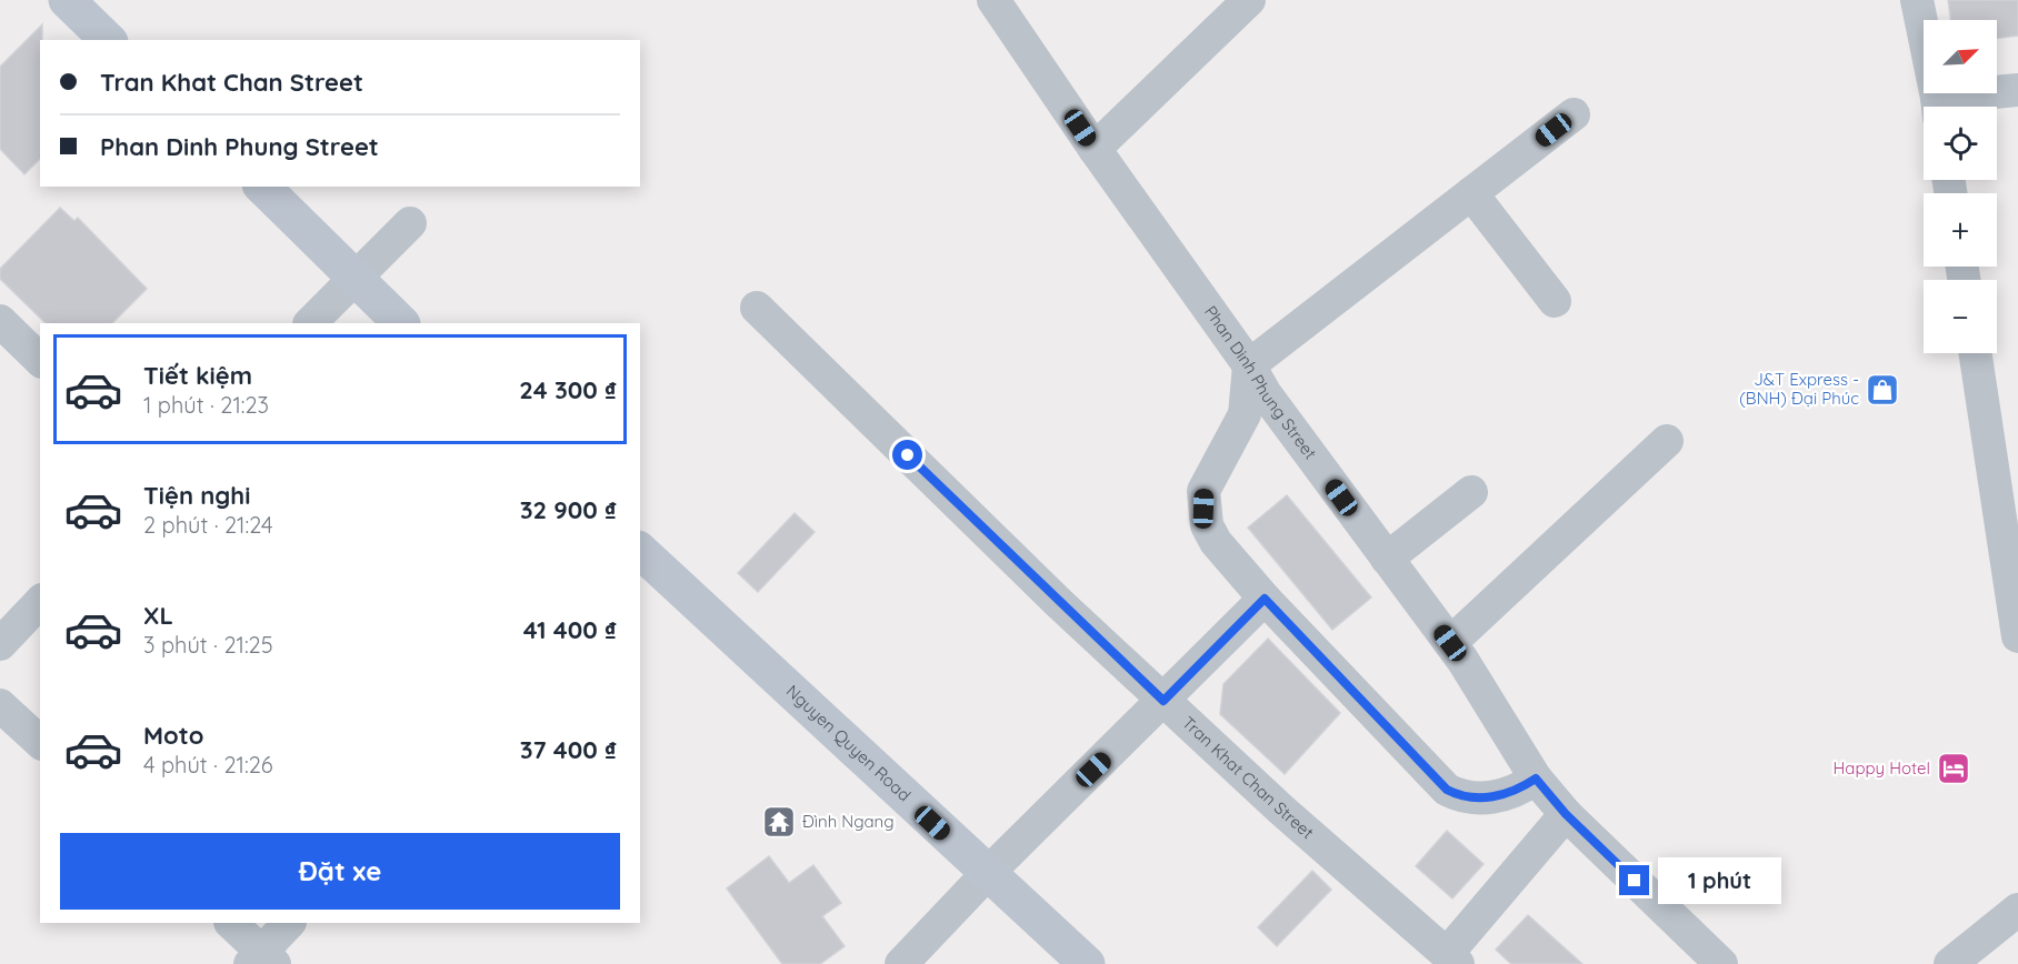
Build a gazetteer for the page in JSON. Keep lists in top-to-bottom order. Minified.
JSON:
{"streets":{"street":["Phan Dinh Phung Street","Nguyen Quyen Road","Tran Khat Chan Street"]},"places":{"shop":["J&T Express - (BNH) Đại Phúc"],"hotel":["Happy Hotel"],"temple":["Đình Ngang"]},"north":"top right","page":{"map_buttons":["+","−"],"banner":["Tran Khat Chan Street","Phan Dinh Phung Street"],"list":[{"name":"Tiết kiệm","note":"1 phút · 21:23","value":"24 300 ₫"},{"name":"Tiện nghi","note":"2 phút · 21:24","value":"32 900 ₫"},{"name":"XL","note":"3 phút · 21:25","value":"41 400 ₫"},{"name":"Moto","note":"4 phút · 21:26","value":"37 400 ₫"}],"buttons":"Đặt xe","bubble":"1 phút"}}
